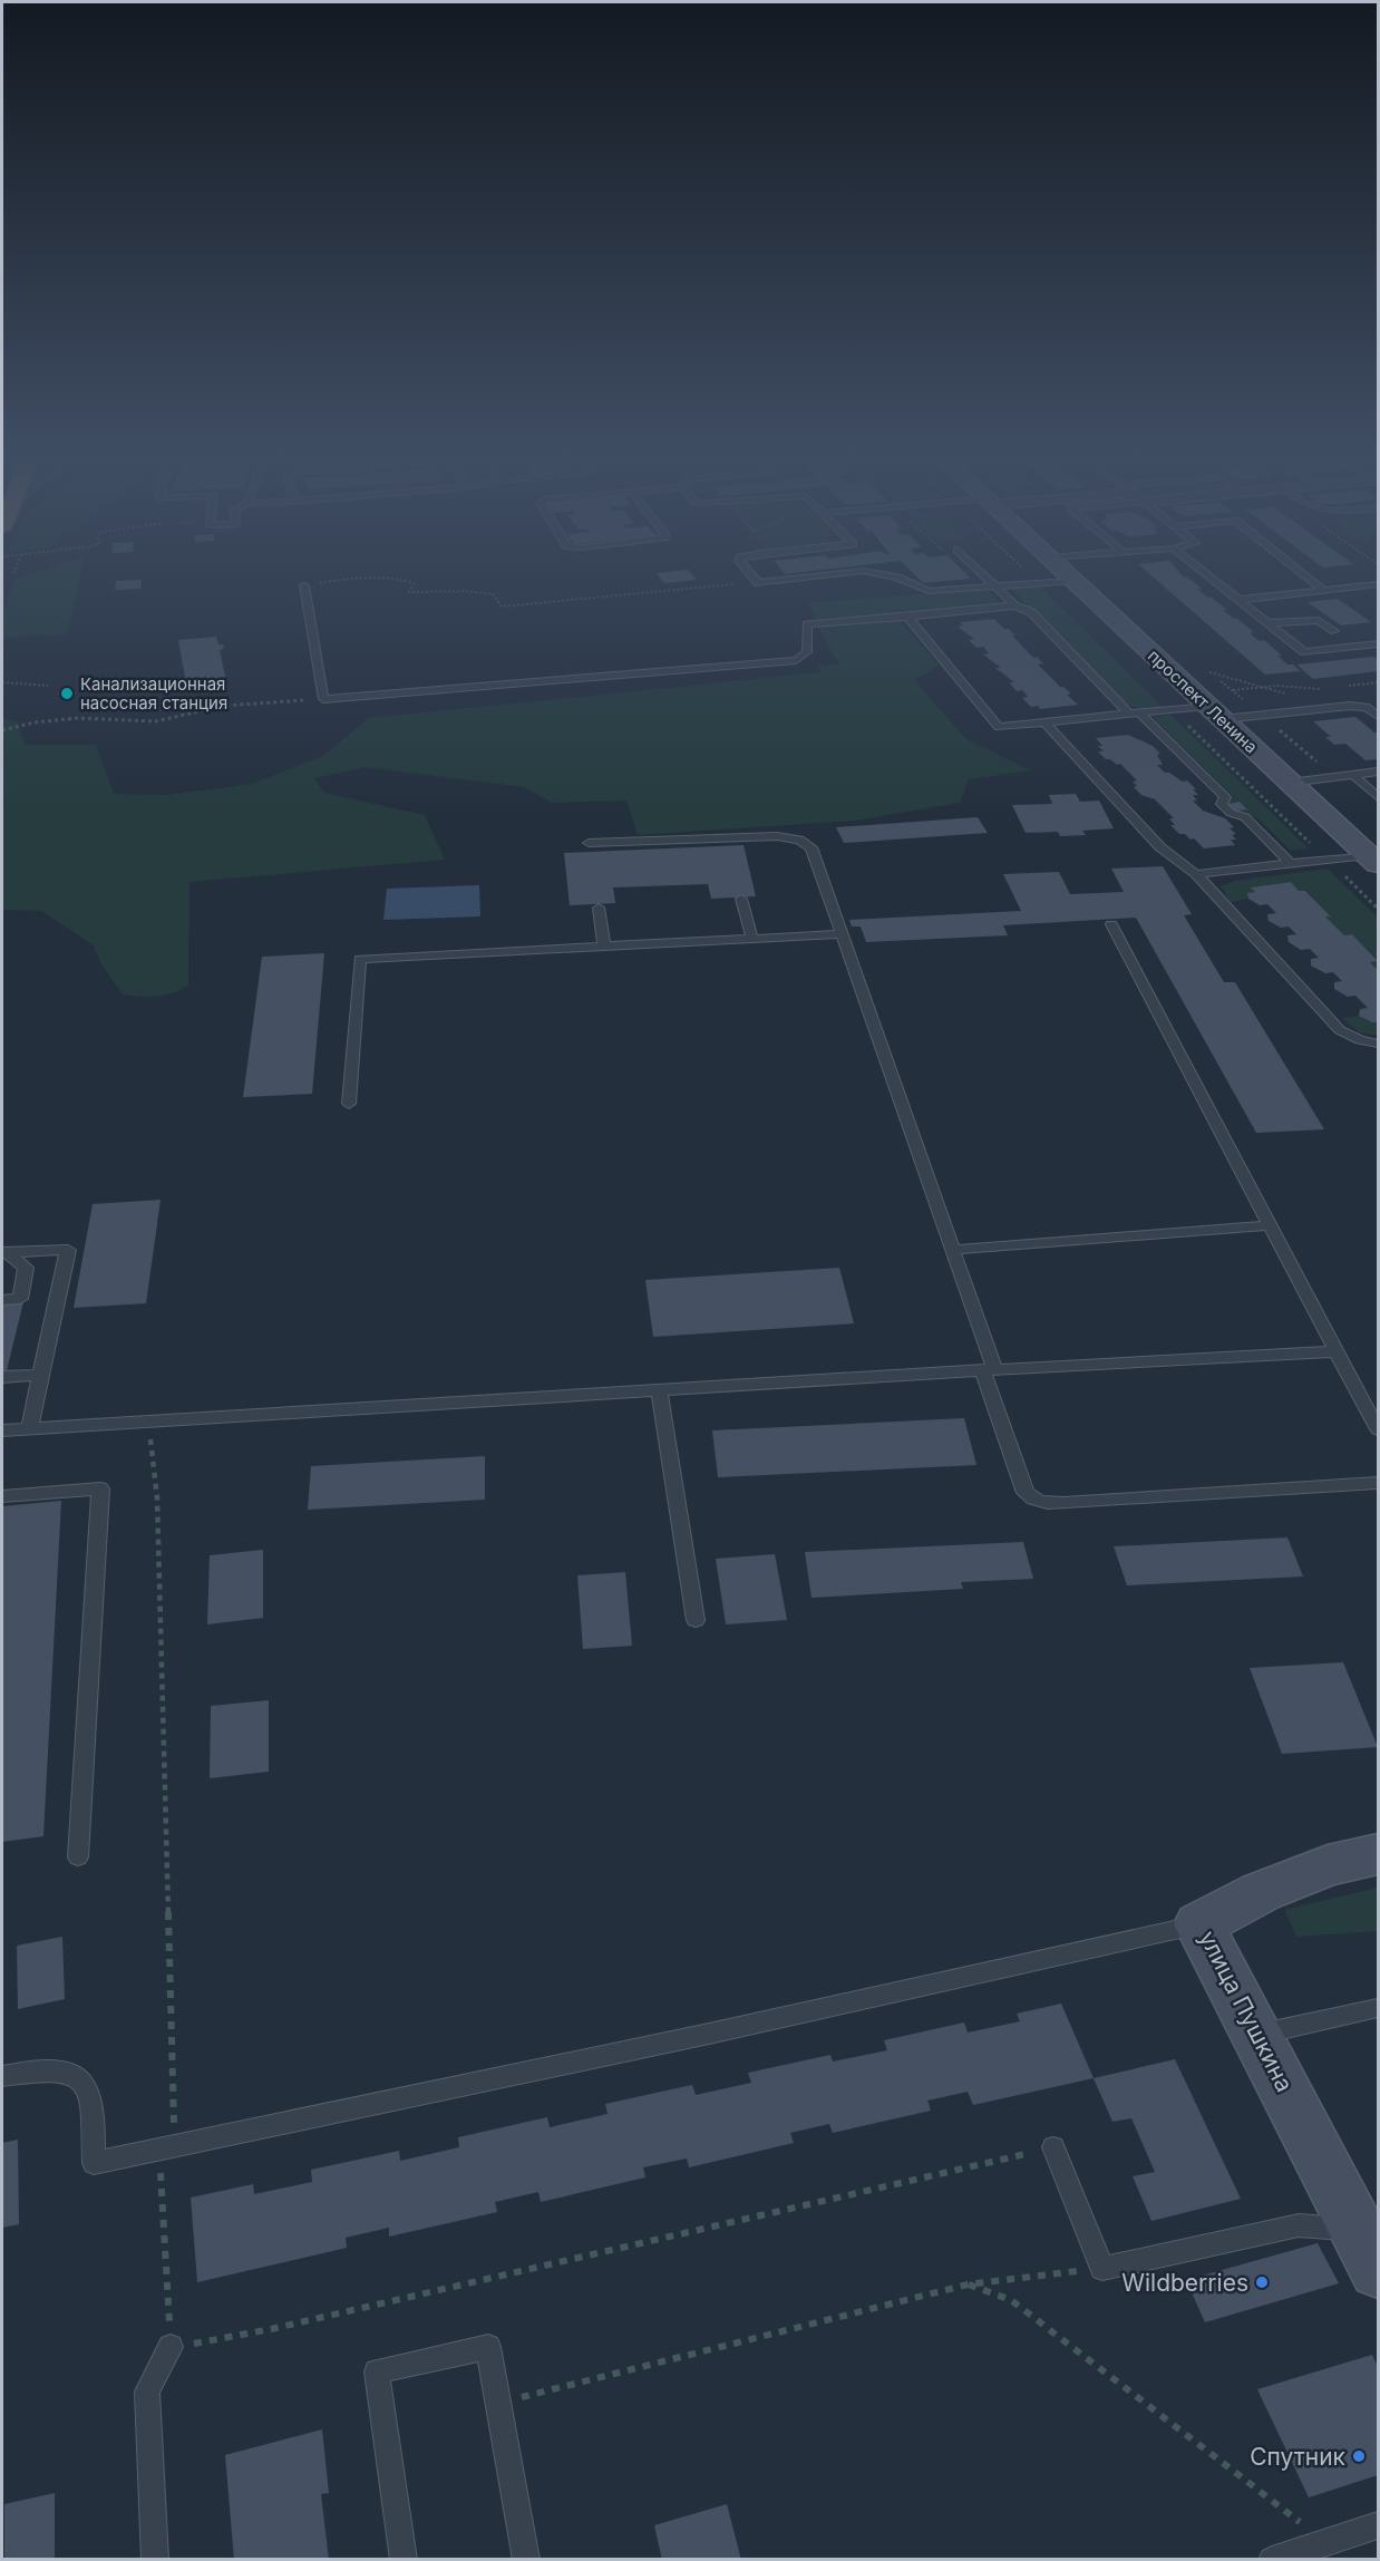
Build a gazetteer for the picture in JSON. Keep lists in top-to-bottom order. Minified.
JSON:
{"streets":{"main road":["проспект Ленина","улица Пушкина"]},"places":["Канализационная насосная станция","Wildberries","Спутник"]}
